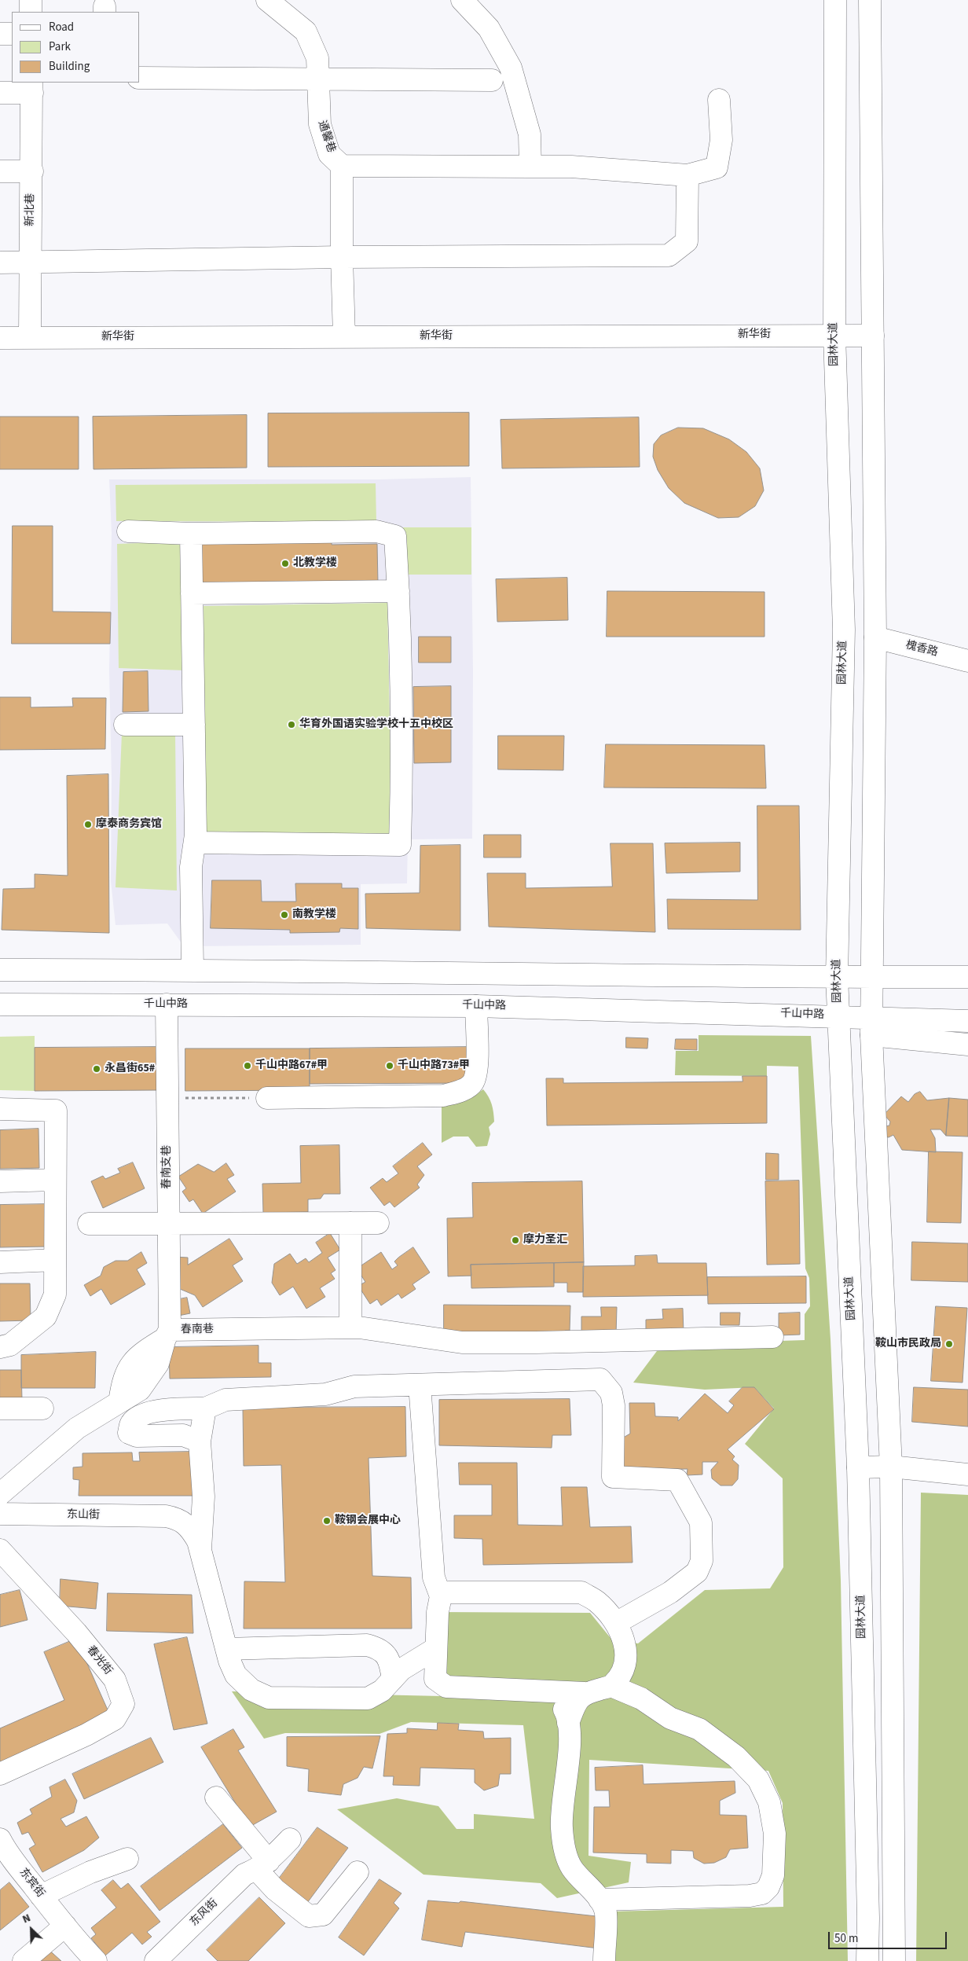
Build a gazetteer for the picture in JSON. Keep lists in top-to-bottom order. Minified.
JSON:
{"streets":{"main road":["通馨巷","新北巷","新华街","园林大道","槐香路","千山中路","春南支巷","春南巷","东山街","春光街","东宾街","东风街"]},"crossings":[["通馨巷","新华街"],["新北巷","新华街"],["新华街","园林大道"],["园林大道","千山中路"],["千山中路","春南支巷"],["春南支巷","春南巷"]],"places":["北教学楼","华育外国语实验学校十五中校区","摩泰商务宾馆","南教学楼","千山中路67#甲","千山中路73#甲","永昌街65#","摩力圣汇","鞍山市民政局","鞍钢会展中心"],"legend":["Road","Park","Building"],"scale_bar":"50 m","north":"top left"}
